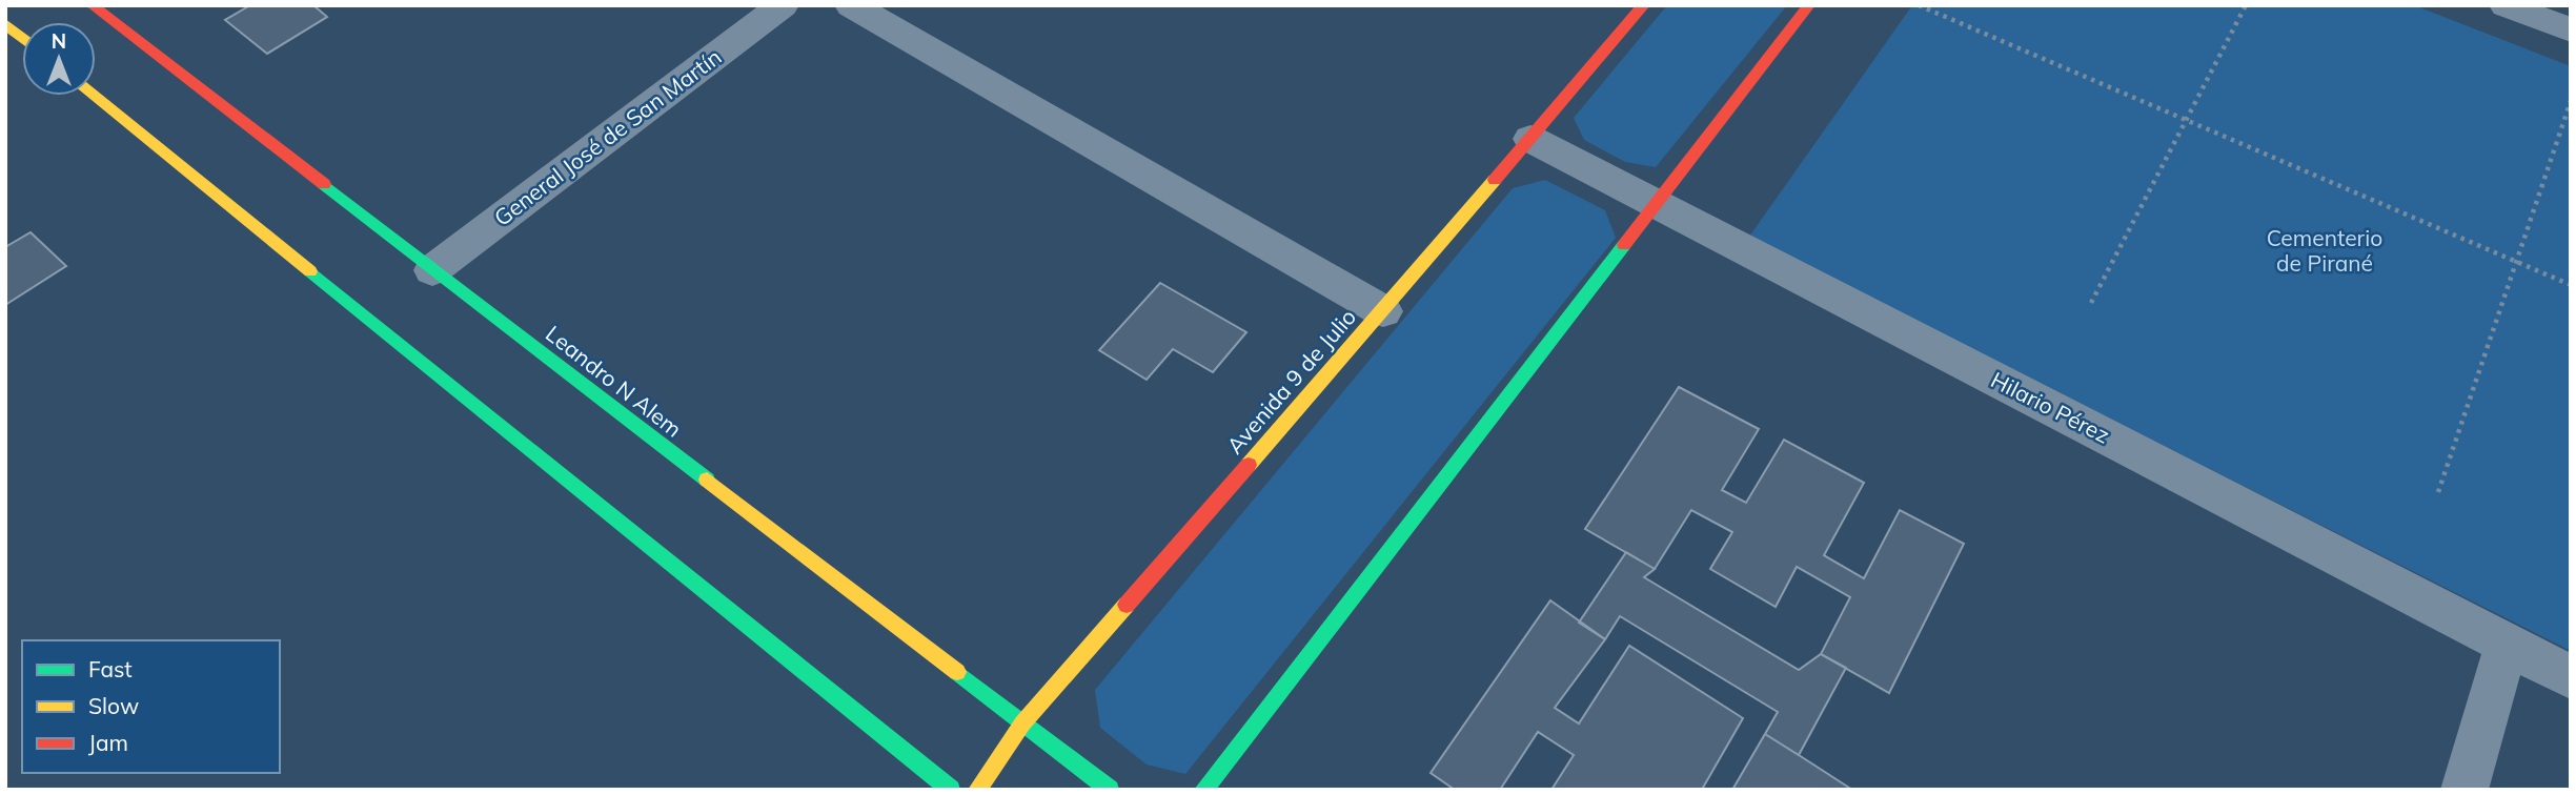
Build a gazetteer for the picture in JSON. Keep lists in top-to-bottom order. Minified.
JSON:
{"streets":{"street":["General José de San Martín","Leandro N Alem","Avenida 9 de Julio","Hilario Pérez"]},"crossings":[["General José de San Martín","Leandro N Alem"],["Leandro N Alem","Avenida 9 de Julio"],["Avenida 9 de Julio","Hilario Pérez"]],"parks":["Cementerio de Pirané"],"legend":["Fast","Slow","Jam"],"north":"top"}
